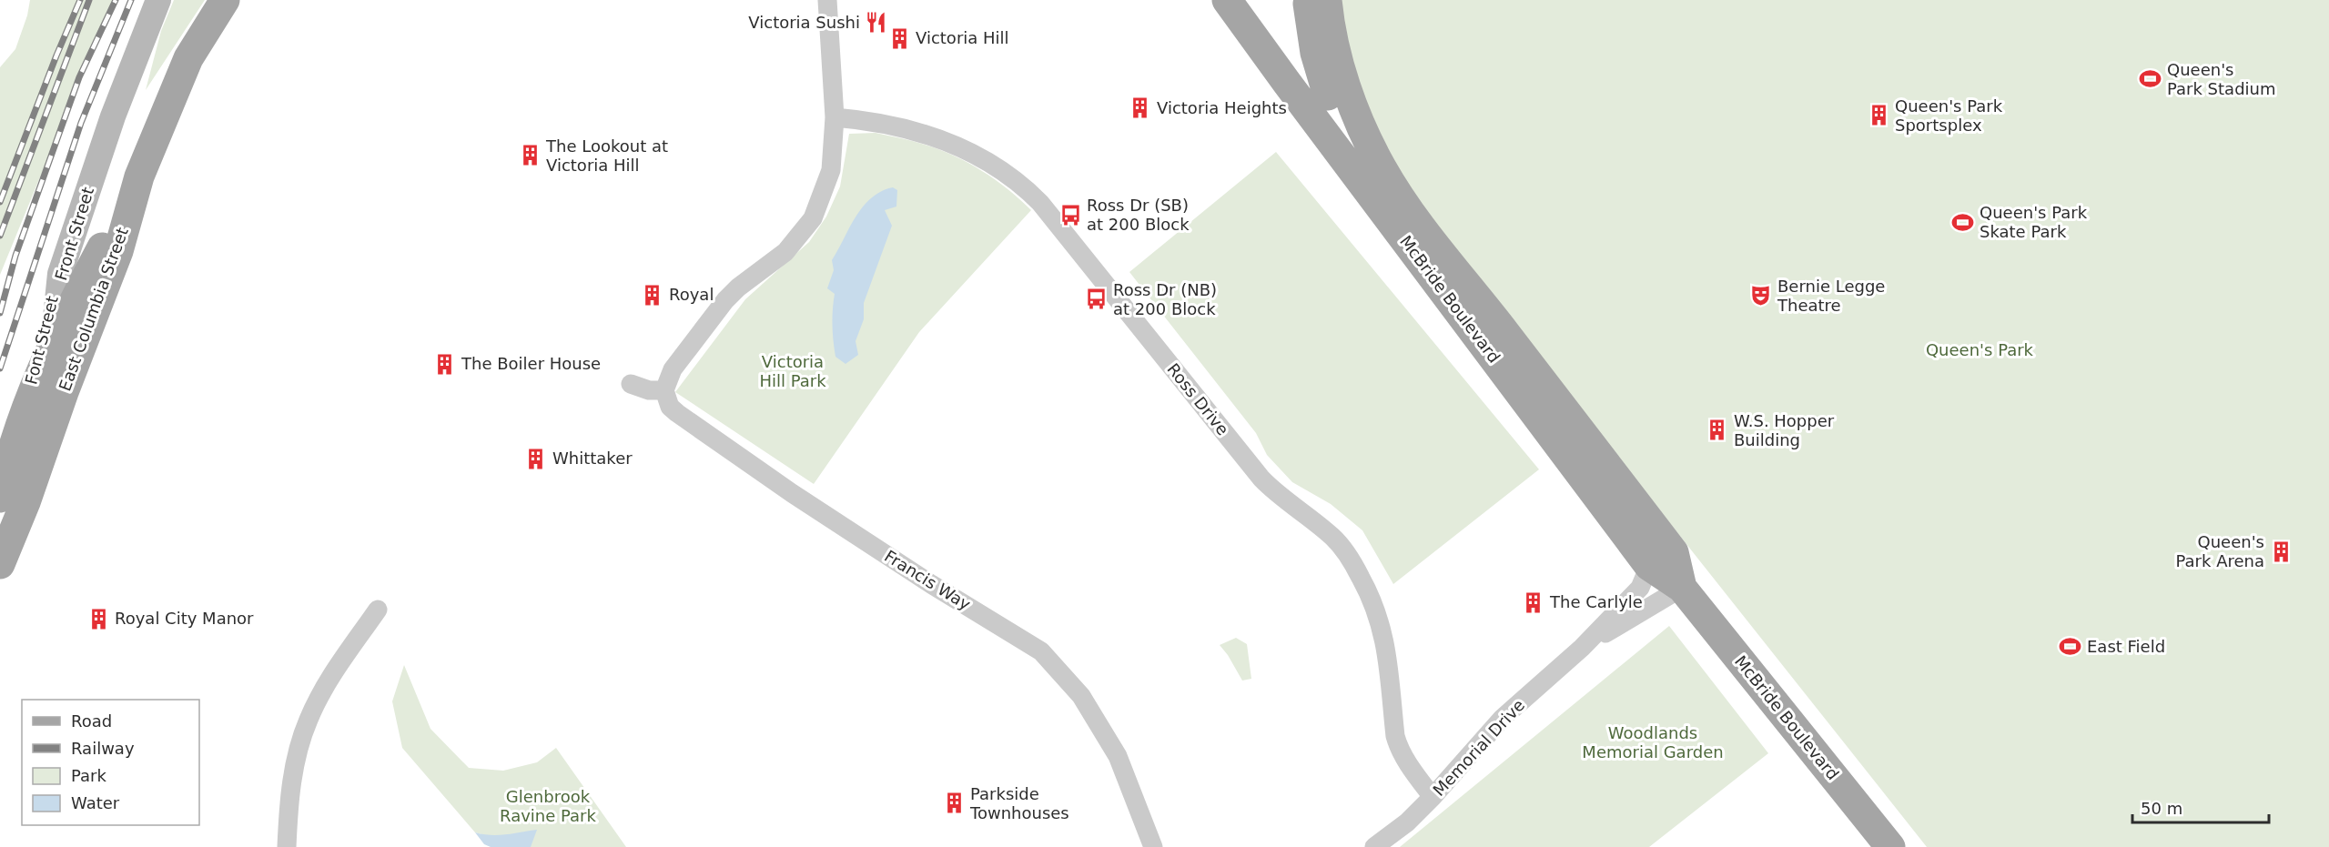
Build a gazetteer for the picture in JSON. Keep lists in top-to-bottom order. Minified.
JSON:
{"streets":{"main road":["Front Street","McBride Boulevard","East Columbia Street","Font Street"],"street":["Ross Drive","Francis Way","Memorial Drive"]},"crossings":[["Front Street","East Columbia Street"],["Front Street","Font Street"],["McBride Boulevard","Memorial Drive"],["Ross Drive","Memorial Drive"]],"parks":["Queen's Park","Victoria Hill Park","Woodlands Memorial Garden","Glenbrook Ravine Park"],"places":{"restaurant":["Victoria Sushi"],"building":["Victoria Hill","Victoria Heights","Queen's Park Sportsplex","The Lookout at Victoria Hill","Royal","The Boiler House","W.S. Hopper Building","Whittaker","Queen's Park Arena","The Carlyle","Royal City Manor","Parkside Townhouses"],"sports":["Queen's Park Stadium","Queen's Park Skate Park","East Field"],"bus stop":["Ross Dr (SB) at 200 Block","Ross Dr (NB) at 200 Block"],"theatre":["Bernie Legge Theatre"]},"legend":["Road","Railway","Park","Water"],"scale_bar":"50 m"}
